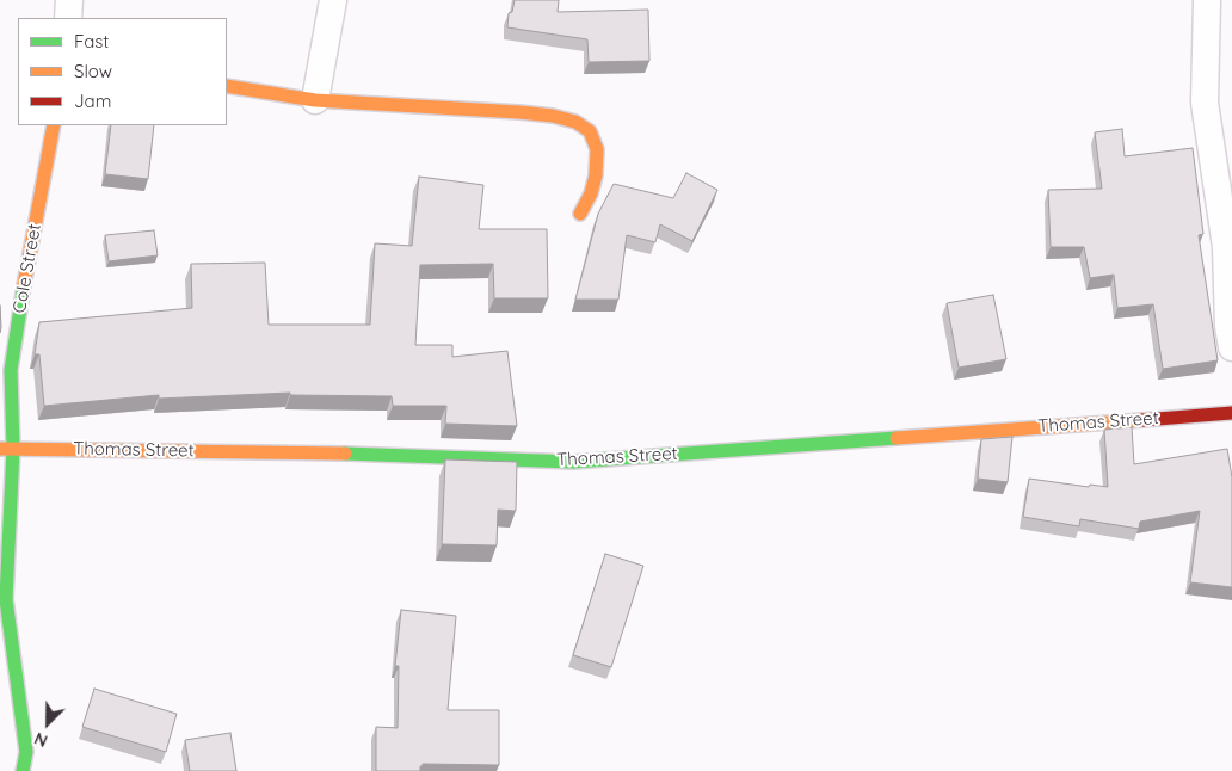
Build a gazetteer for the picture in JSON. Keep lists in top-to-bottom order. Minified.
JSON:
{"streets":{"street":["Cole Street","Thomas Street"]},"crossings":[["Cole Street","Thomas Street"]],"legend":["Fast","Slow","Jam"],"north":"bottom left"}
